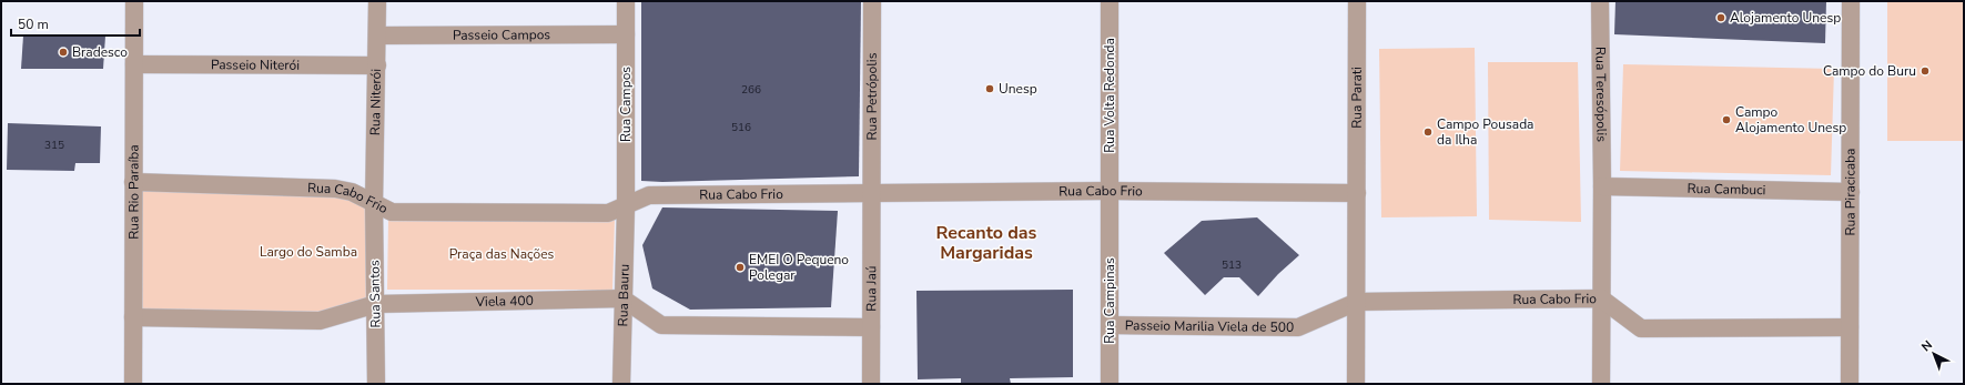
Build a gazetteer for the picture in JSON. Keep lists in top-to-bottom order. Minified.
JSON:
{"streets":{"street":["Passeio Campos","Passeio Niterói","Rua Teresópolis","Rua Volta Redonda","Rua Petrópolis","Rua Parati","Rua Niterói","Rua Campos","Rua Cambuci","Rua Cabo Frio","Rua Rio Paraíba","Rua Piracicaba","Rua Jaú","Rua Santos","Rua Bauru","Rua Campinas","Viela 400","Passeio Marilia Viela de 500"]},"crossings":[["Passeio Campos","Rua Niterói"],["Passeio Campos","Rua Campos"],["Passeio Niterói","Rua Niterói"],["Passeio Niterói","Rua Rio Paraíba"],["Rua Teresópolis","Rua Cambuci"],["Rua Teresópolis","Rua Cabo Frio"],["Rua Volta Redonda","Rua Cabo Frio"],["Rua Volta Redonda","Rua Campinas"],["Rua Petrópolis","Rua Cabo Frio"],["Rua Petrópolis","Rua Jaú"],["Rua Parati","Rua Cabo Frio"],["Rua Parati","Passeio Marilia Viela de 500"],["Rua Niterói","Rua Cabo Frio"],["Rua Niterói","Rua Santos"],["Rua Campos","Rua Cabo Frio"],["Rua Campos","Rua Bauru"],["Rua Cambuci","Rua Piracicaba"],["Rua Cabo Frio","Rua Rio Paraíba"],["Rua Cabo Frio","Rua Piracicaba"],["Rua Cabo Frio","Rua Jaú"],["Rua Cabo Frio","Rua Santos"],["Rua Cabo Frio","Rua Bauru"],["Rua Cabo Frio","Rua Campinas"],["Rua Cabo Frio","Passeio Marilia Viela de 500"],["Rua Rio Paraíba","Viela 400"],["Rua Santos","Viela 400"],["Rua Bauru","Viela 400"],["Rua Campinas","Passeio Marilia Viela de 500"]],"districts":["Recanto das Margaridas"],"parks":["Largo do Samba","Praça das Nações"],"places":["Alojamento Unesp","Bradesco","Campo do Buru","Unesp","Campo Alojamento Unesp","Campo Pousada da Ilha","EMEI O Pequeno Polegar"],"house_numbers":["266","516","315","513"],"scale_bar":"50 m","north":"top left"}
